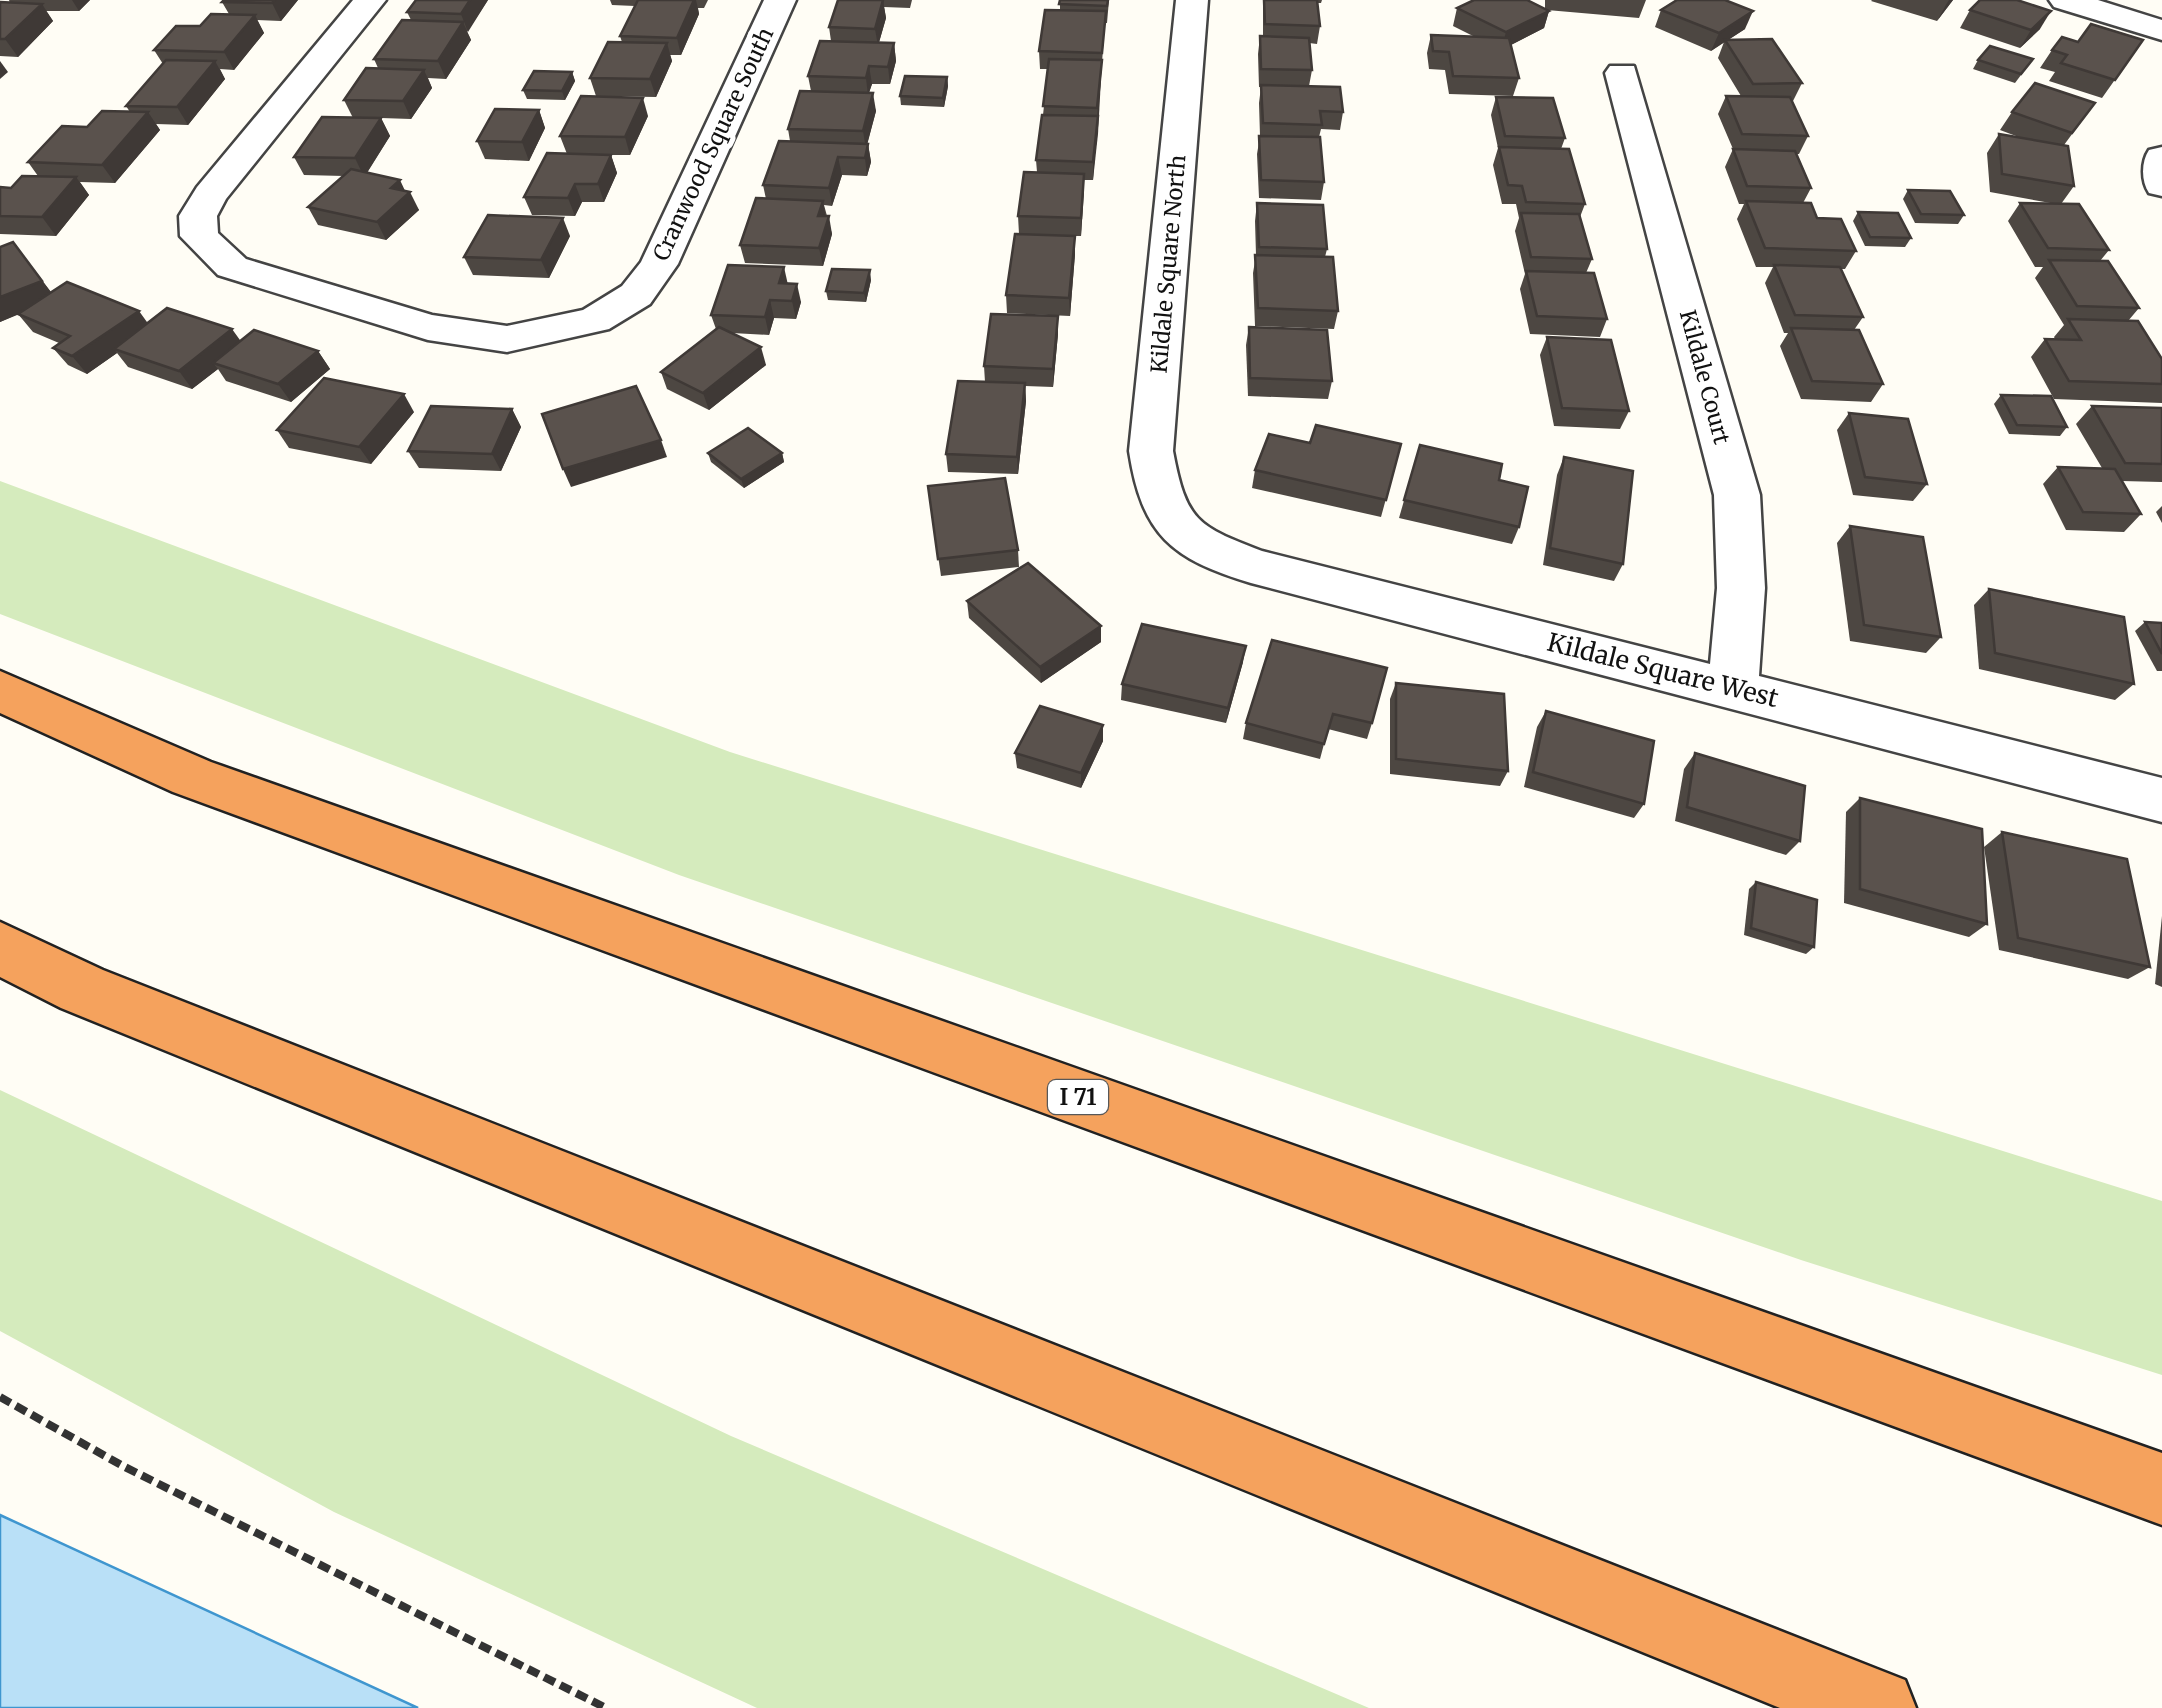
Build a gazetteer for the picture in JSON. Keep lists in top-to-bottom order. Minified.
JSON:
{"streets":{"highway":["I 71"],"street":["Cranwood Square South","Kildale Square North","Kildale Court","Kildale Square West"]},"crossings":[["Kildale Square North","Kildale Square West"],["Kildale Court","Kildale Square West"]]}
